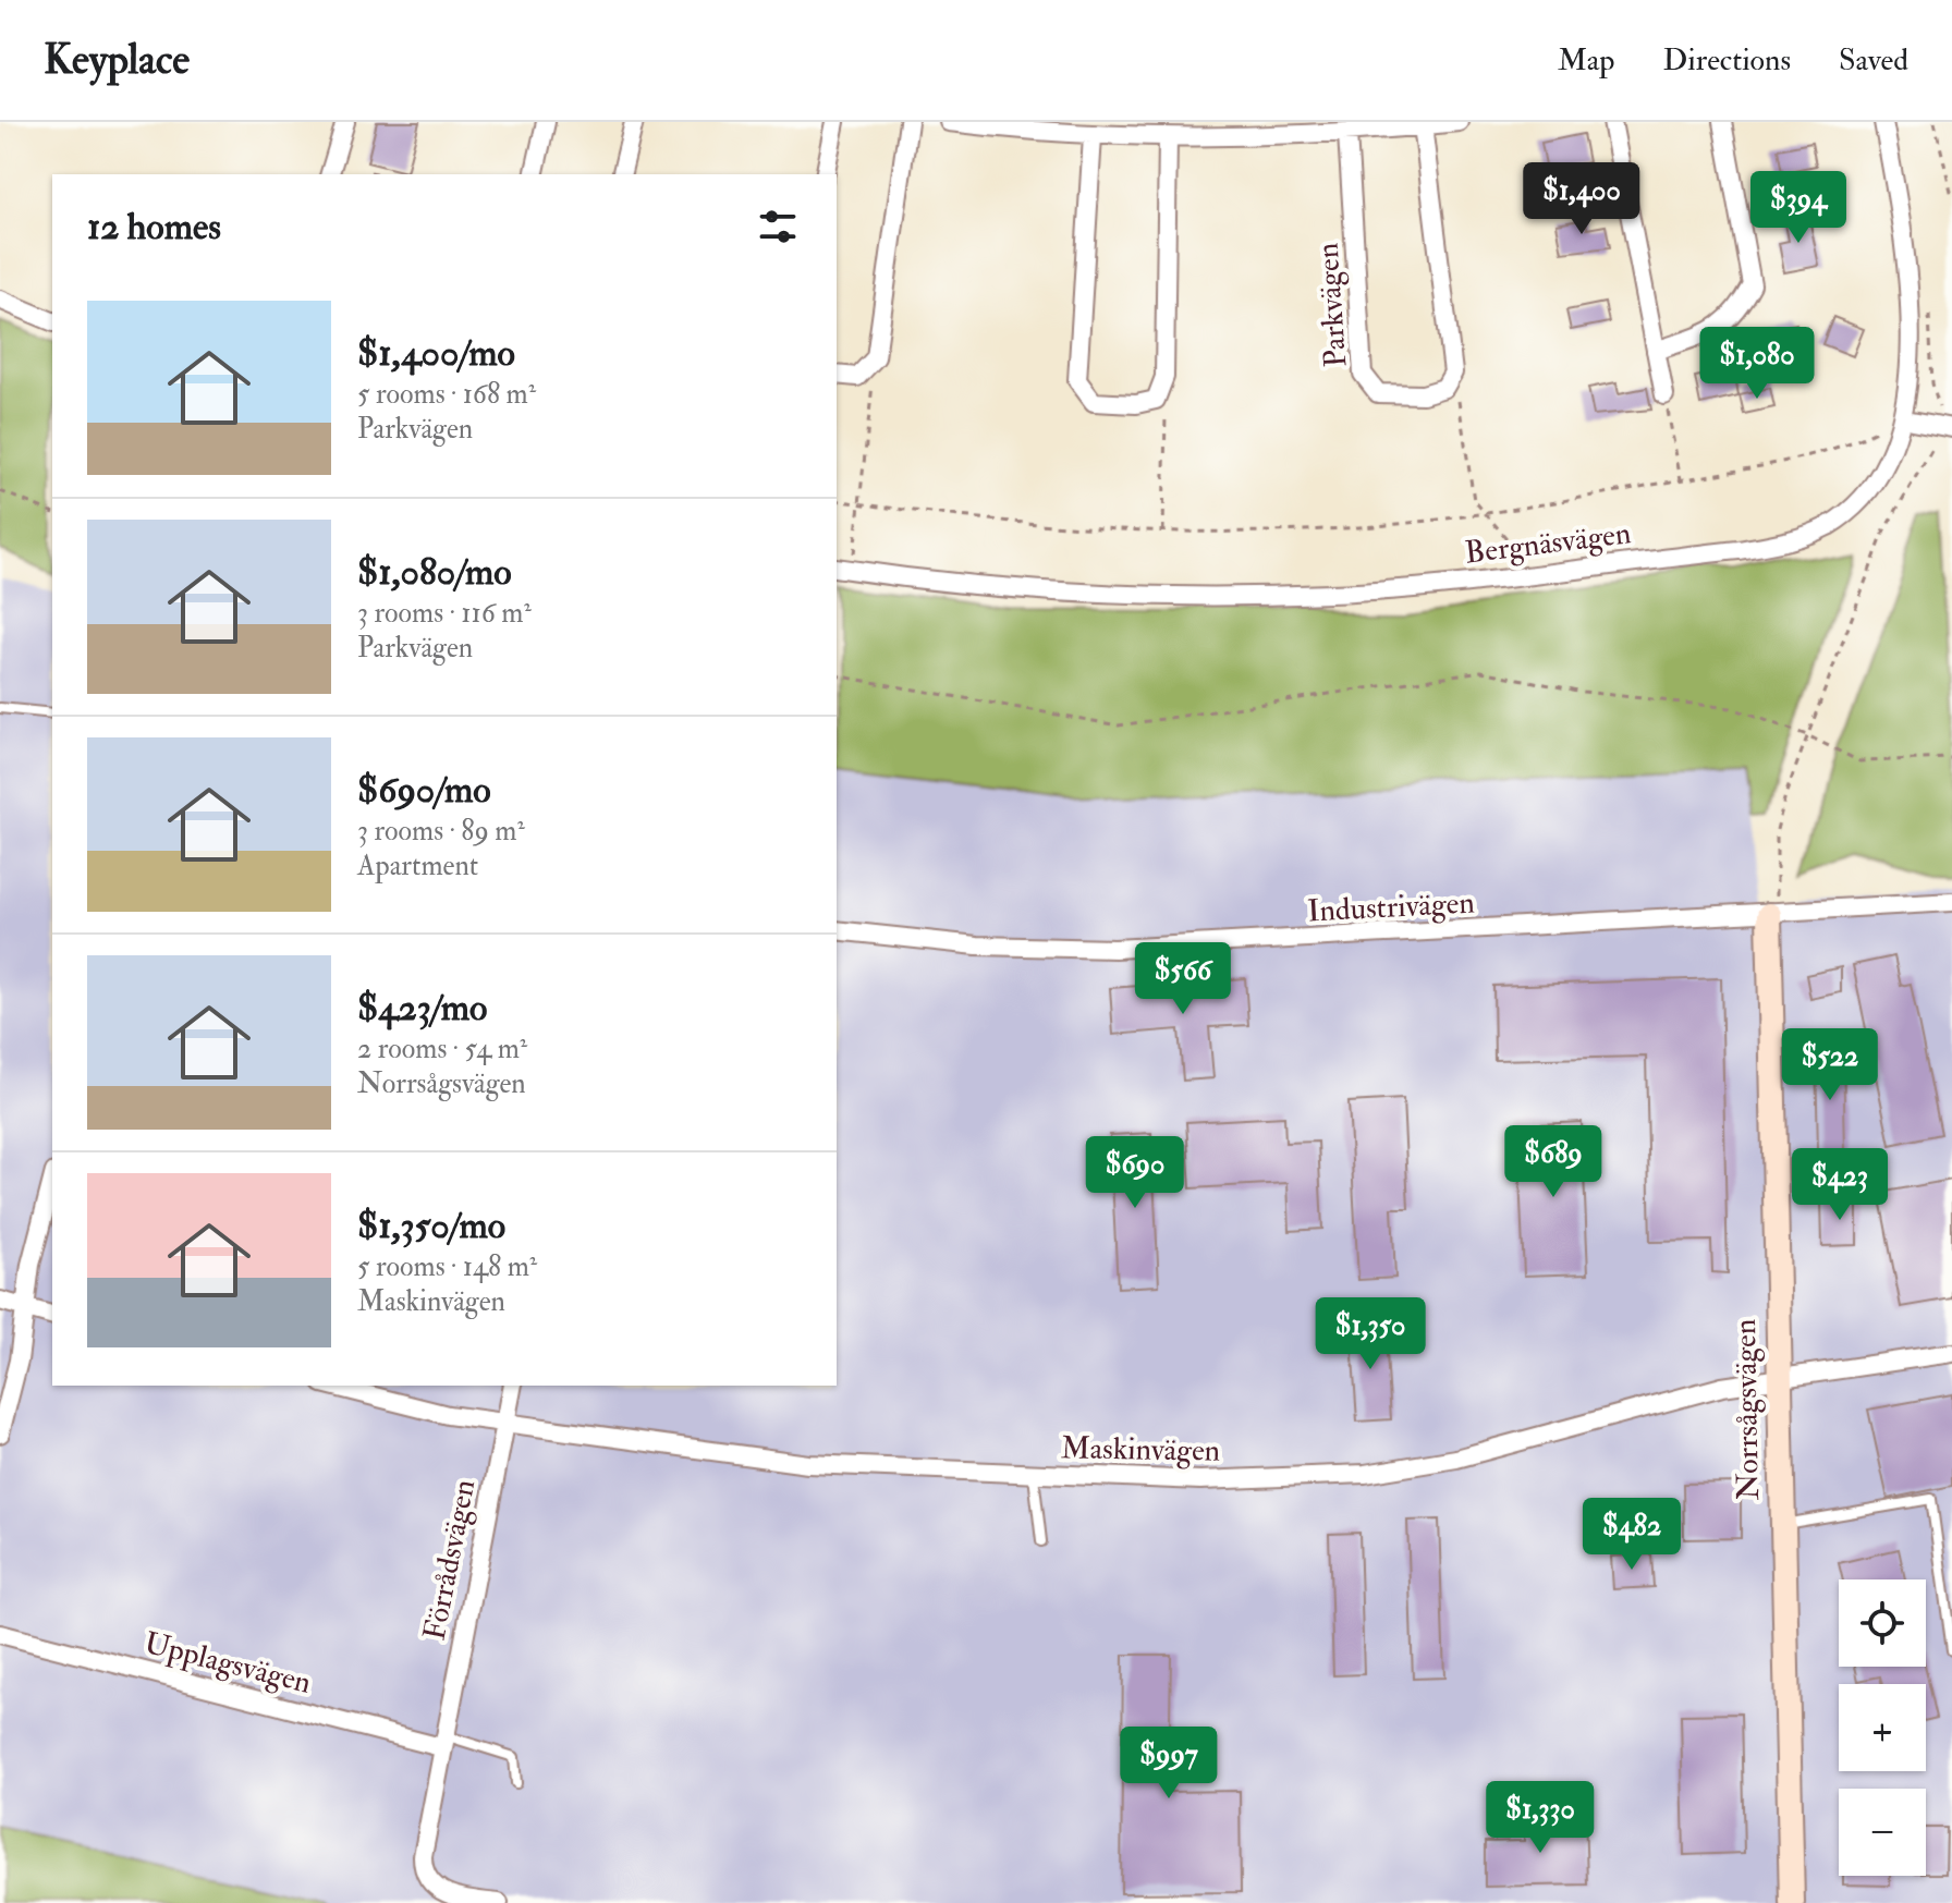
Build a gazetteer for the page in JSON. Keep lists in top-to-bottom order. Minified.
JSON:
{"streets":{"street":["Parkvägen","Bergnäsvägen","Industrivägen","Norrsågsvägen","Maskinvägen","Förrådsvägen","Upplagsvägen"]},"crossings":[["Industrivägen","Norrsågsvägen"],["Norrsågsvägen","Maskinvägen"],["Maskinvägen","Förrådsvägen"],["Förrådsvägen","Upplagsvägen"]],"page":{"header":"Keyplace","nav":["Map","Directions","Saved"],"price":["$1,400","$394","$1,080","$566","$522","$689","$690","$423","$1,350","$482","$997","$1,330"],"heading":"12 homes","list":[{"name":"$1,400/mo","note":"5 rooms · 168 m² · Parkvägen"},{"name":"$1,080/mo","note":"3 rooms · 116 m² · Parkvägen"},{"name":"$690/mo","note":"3 rooms · 89 m² · Apartment"},{"name":"$423/mo","note":"2 rooms · 54 m² · Norrsågsvägen"},{"name":"$1,350/mo","note":"5 rooms · 148 m² · Maskinvägen"}],"map_buttons":["+","−"]}}
